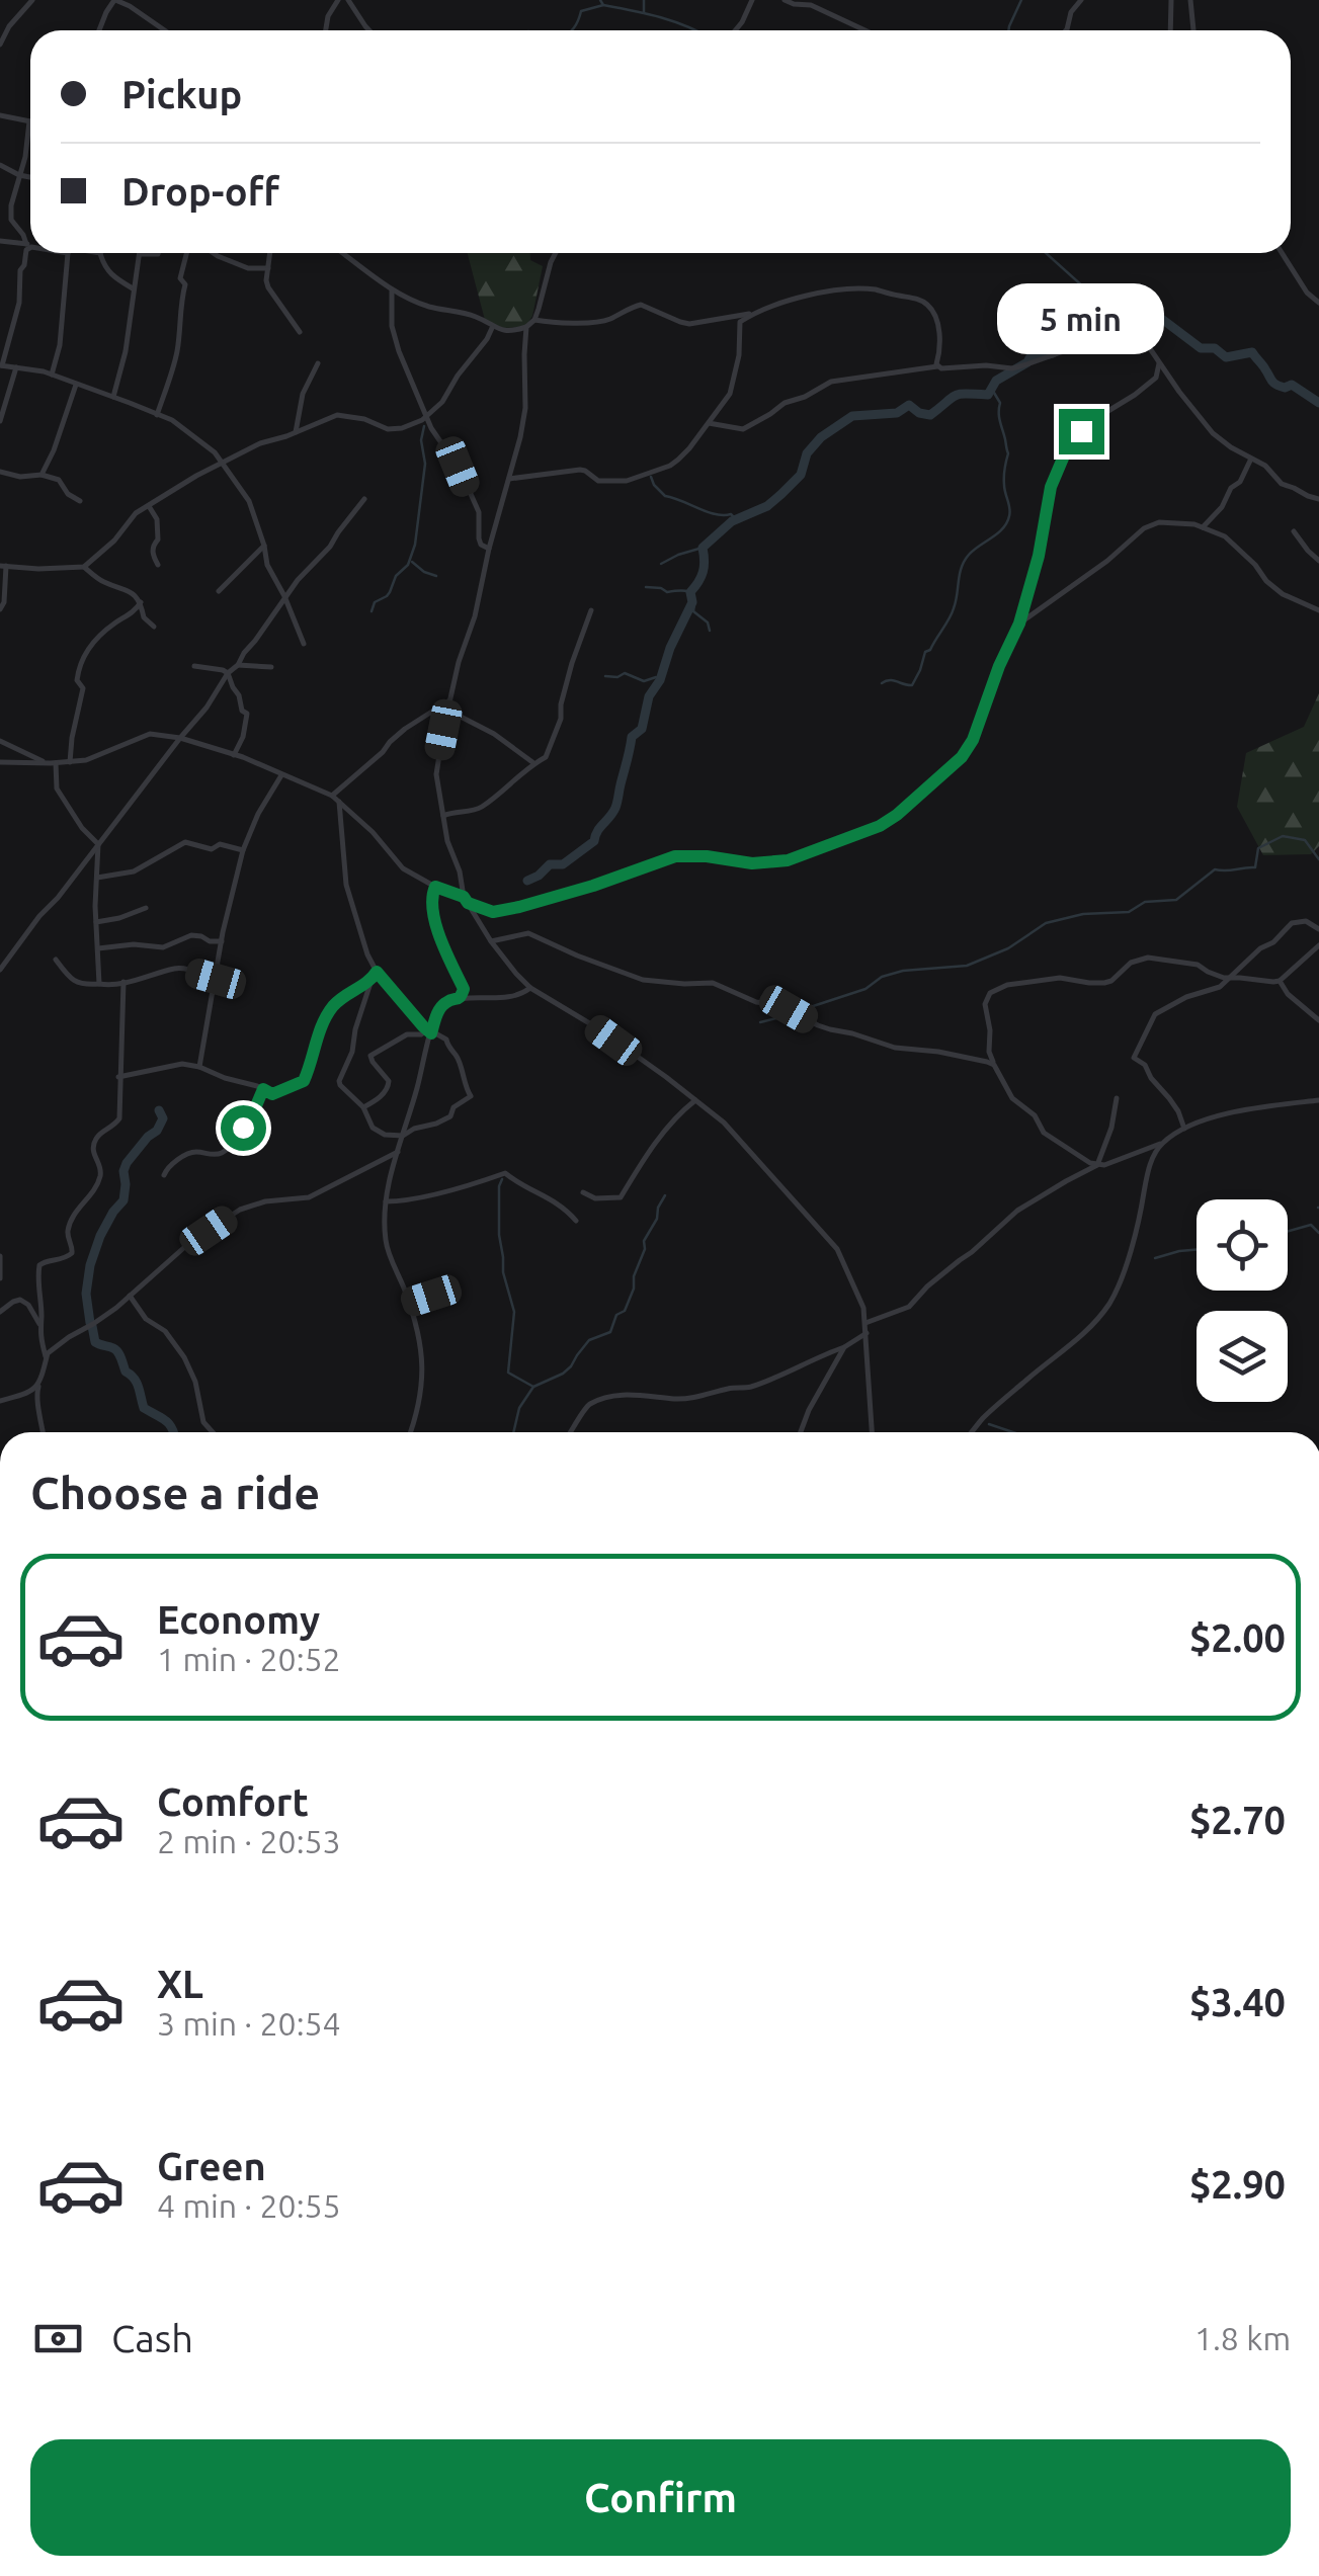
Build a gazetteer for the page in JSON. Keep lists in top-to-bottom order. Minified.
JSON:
{"page":{"banner":["Pickup","Drop-off"],"bubble":"5 min","heading":"Choose a ride","list":[{"name":"Economy","note":"1 min · 20:52","value":"$2.00"},{"name":"Comfort","note":"2 min · 20:53","value":"$2.70"},{"name":"XL","note":"3 min · 20:54","value":"$3.40"},{"name":"Green","note":"4 min · 20:55","value":"$2.90"}],"pay":["Cash","1.8 km"],"buttons":"Confirm"}}
